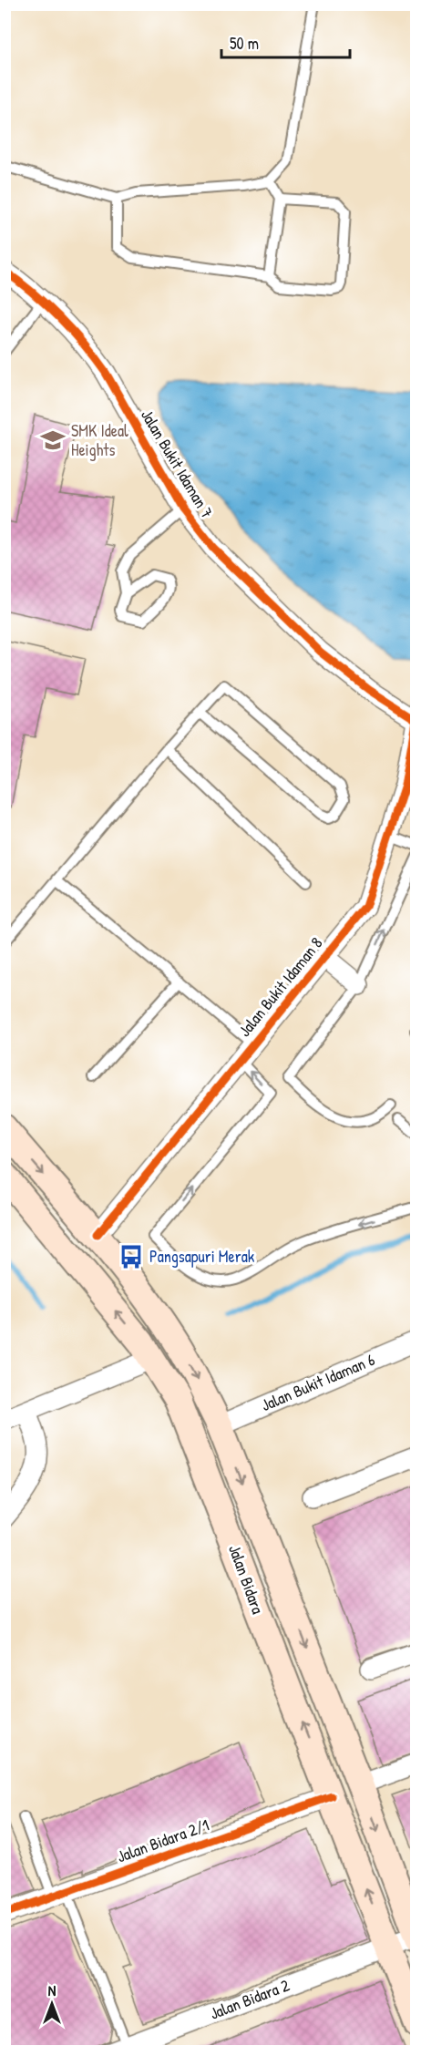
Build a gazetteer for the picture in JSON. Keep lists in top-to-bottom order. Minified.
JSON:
{"streets":{"main road":["Jalan Bidara"],"street":["Jalan Bukit Idaman 7","Jalan Bukit Idaman 8","Jalan Bukit Idaman 6","Jalan Bidara 2/1","Jalan Bidara 2"]},"crossings":[["Jalan Bukit Idaman 7","Jalan Bukit Idaman 8"],["Jalan Bukit Idaman 8","Jalan Bidara"],["Jalan Bukit Idaman 6","Jalan Bidara"],["Jalan Bidara","Jalan Bidara 2/1"],["Jalan Bidara","Jalan Bidara 2"]],"places":{"school or university":["SMK Ideal Heights"],"bus stop":["Pangsapuri Merak"]},"scale_bar":"50 m","north":"top"}
